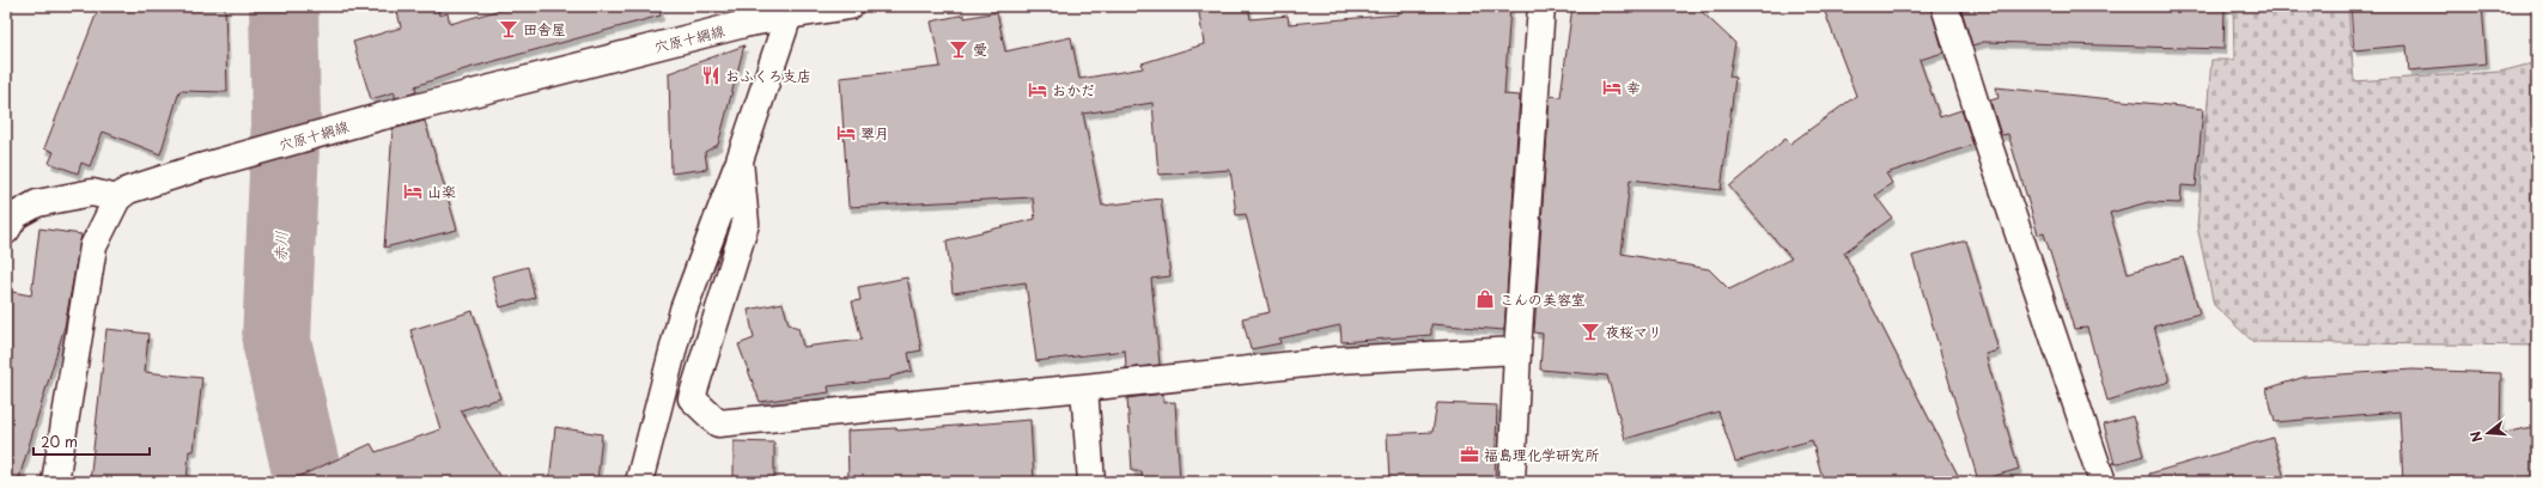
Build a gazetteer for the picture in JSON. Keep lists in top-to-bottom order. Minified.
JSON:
{"streets":{"street":["穴原十綱線"]},"water":["赤川"],"places":{"bar":["田舎屋","愛","夜桜マリ"],"restaurant":["おふくろ支店"],"hotel":["幸","おかだ","翠月","山楽"],"shop":["こんの美容室"],"office":["福島理化学研究所"]},"scale_bar":"20 m","north":"left"}
